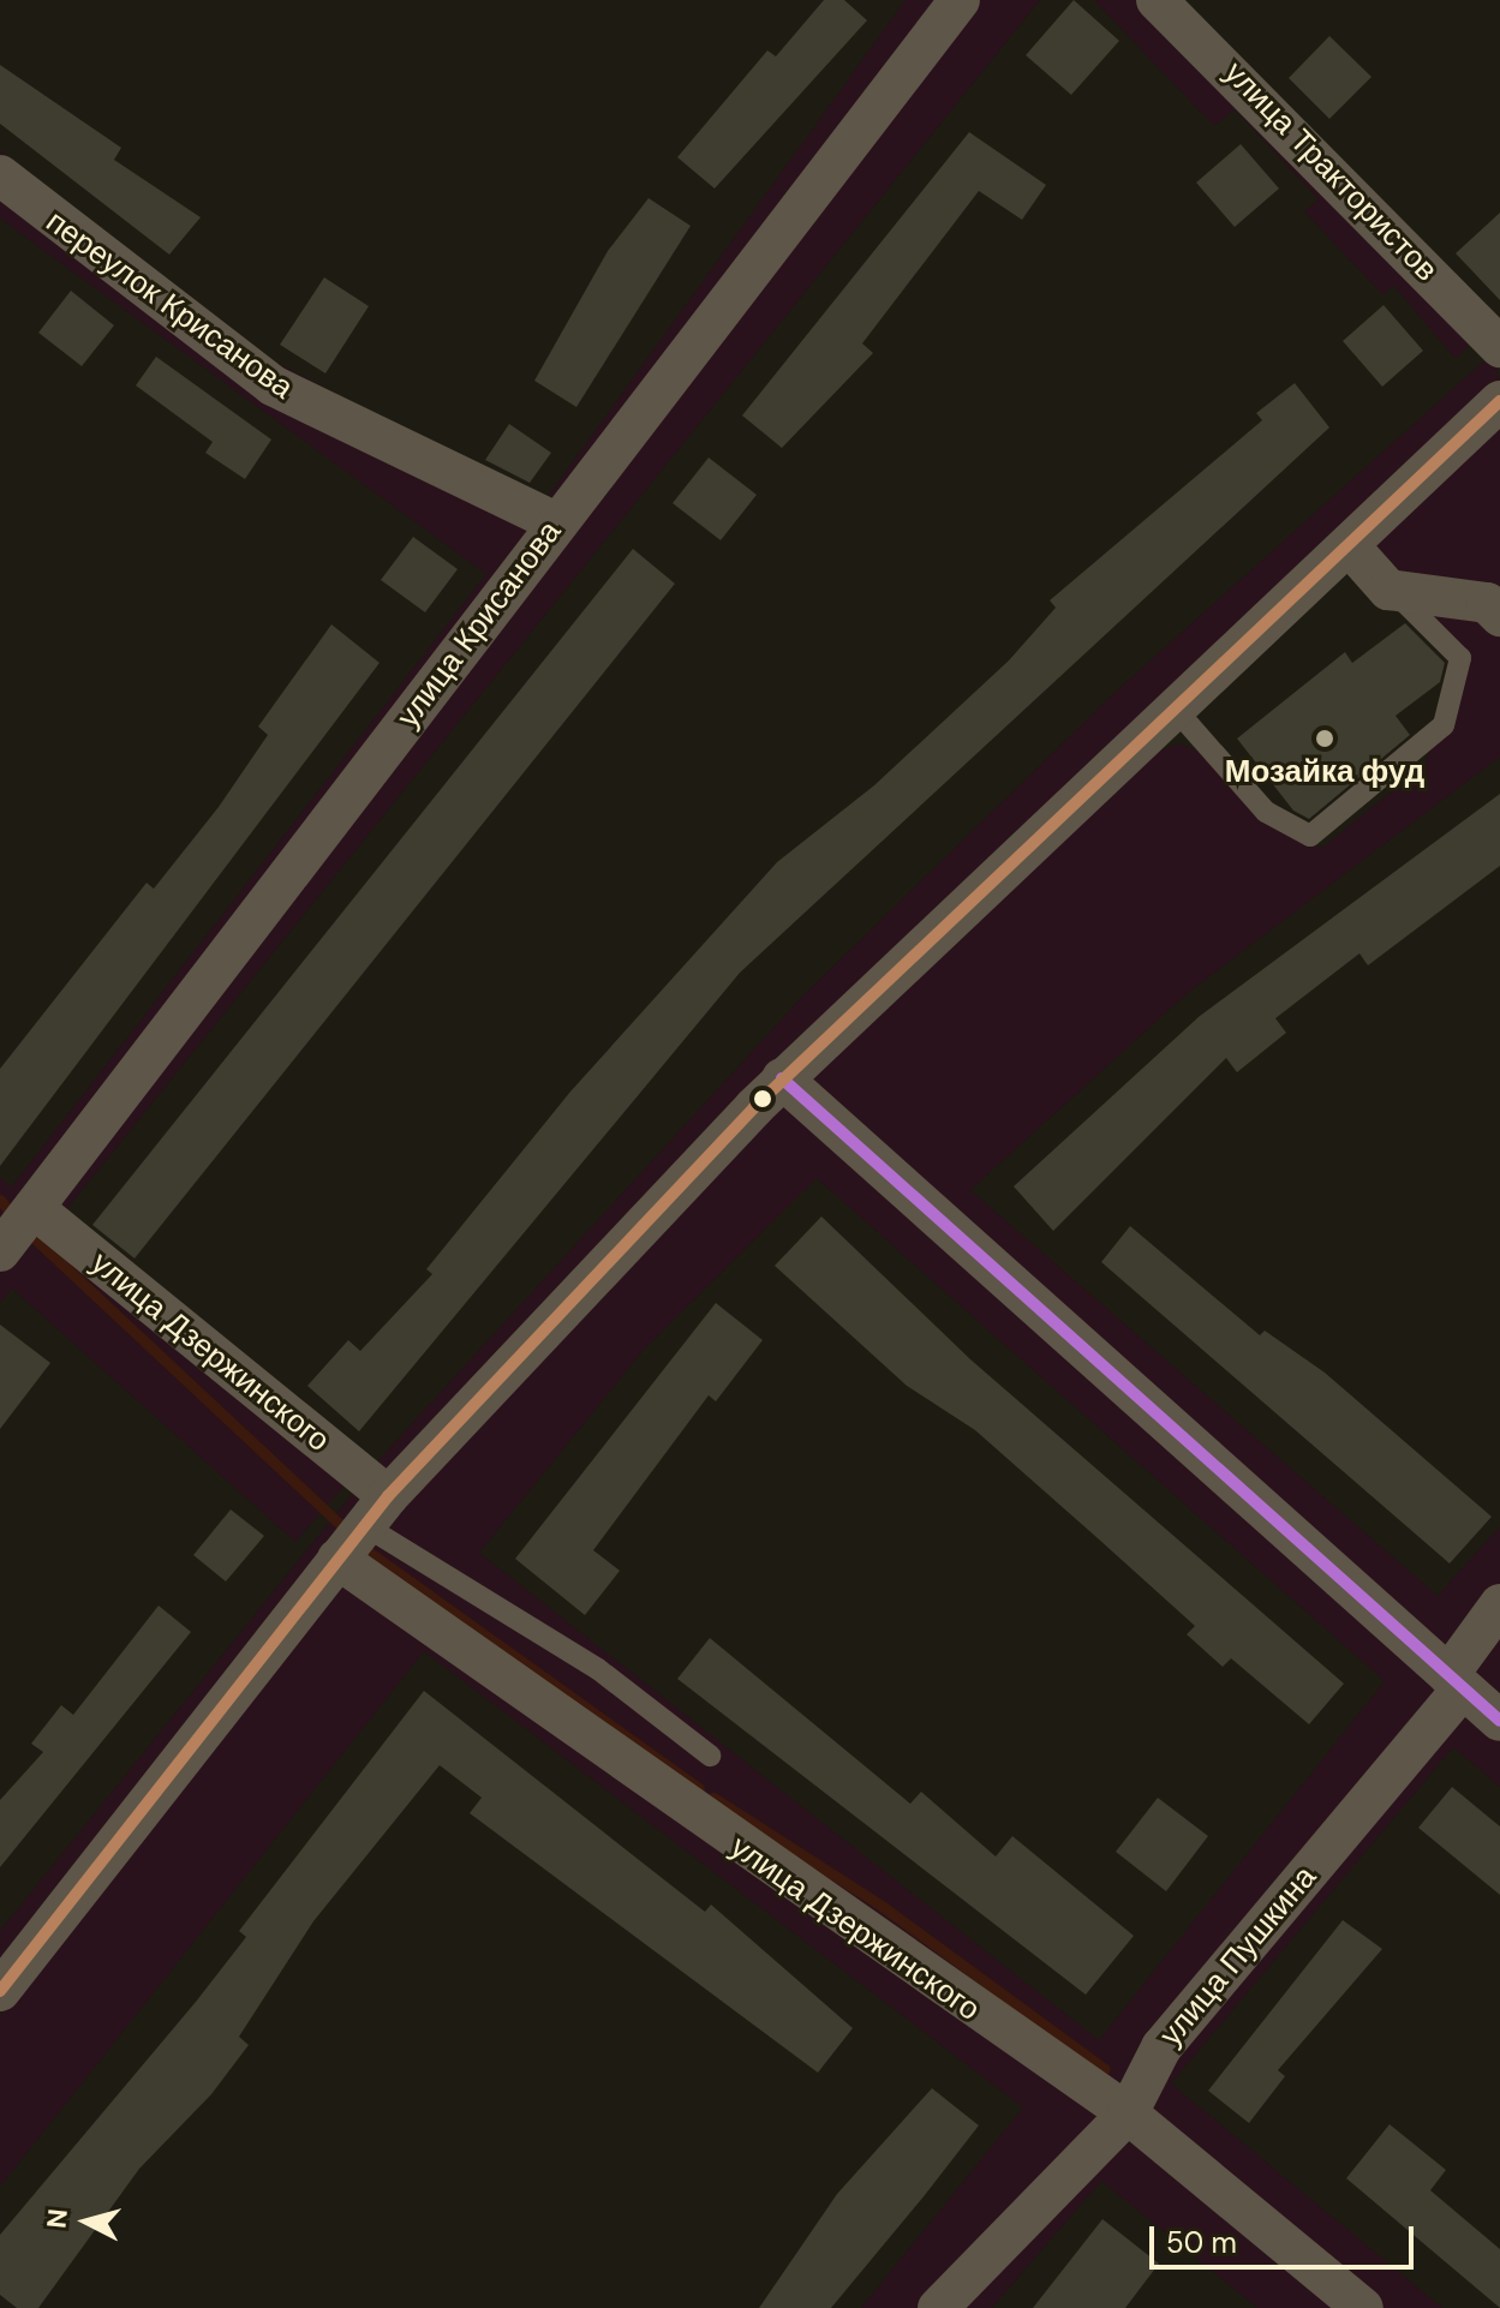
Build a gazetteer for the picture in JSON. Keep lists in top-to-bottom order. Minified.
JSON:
{"streets":{"street":["улица Трактористов","переулок Крисанова","улица Крисанова","улица Дзержинского","улица Пушкина"]},"crossings":[["переулок Крисанова","улица Крисанова"],["улица Крисанова","улица Дзержинского"],["улица Дзержинского","улица Пушкина"]],"places":["Мозайка фуд"],"scale_bar":"50 m","north":"left"}
